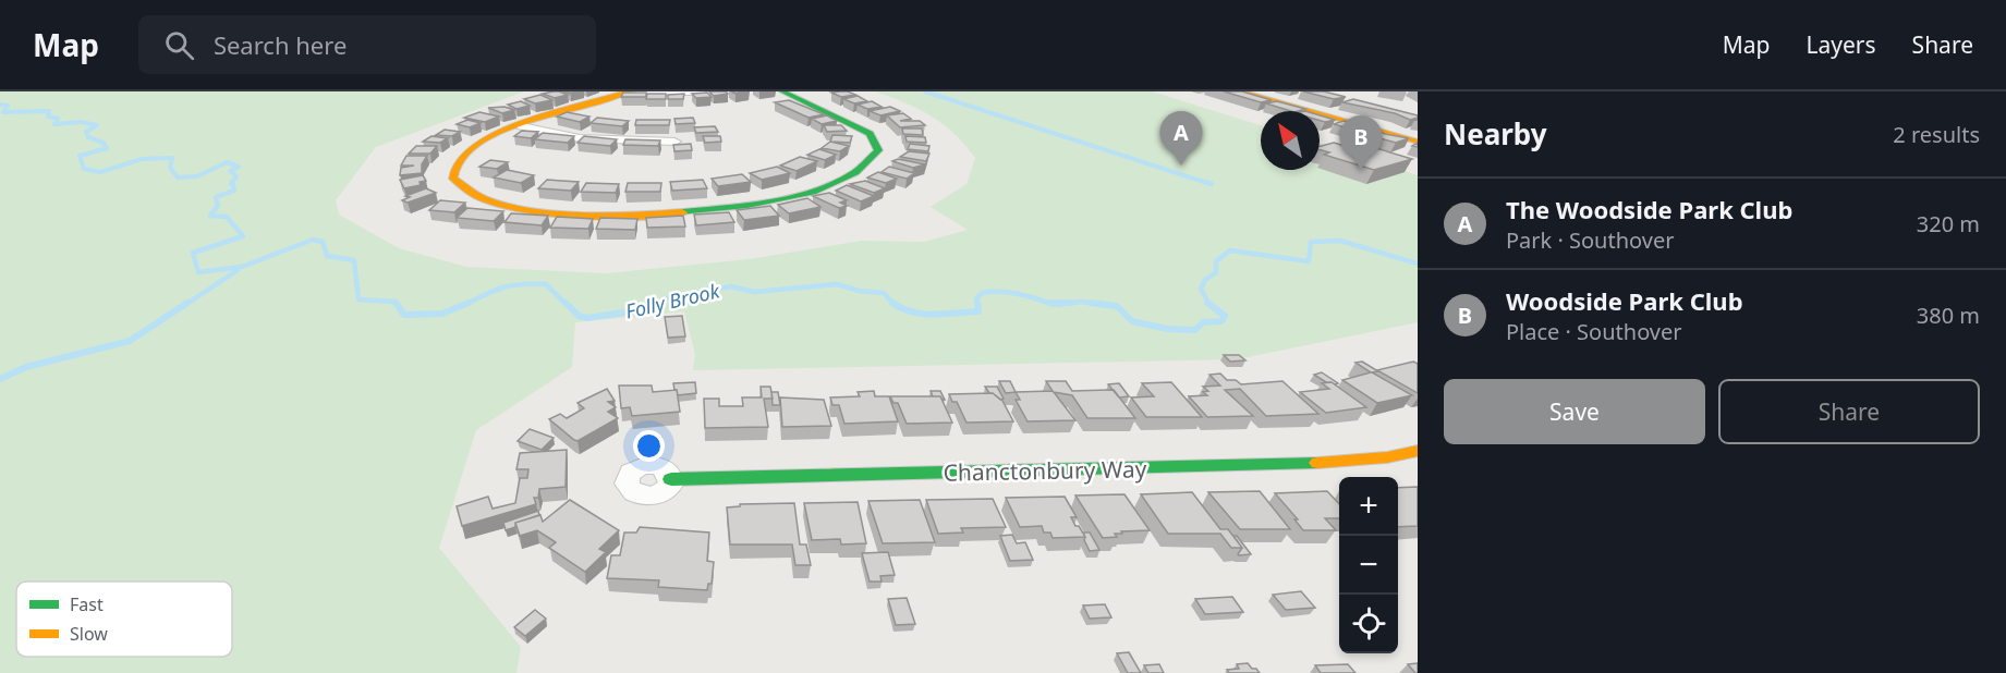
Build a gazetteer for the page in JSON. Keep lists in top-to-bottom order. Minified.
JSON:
{"streets":{"street":["Chanctonbury Way"]},"water":["Folly Brook"],"legend":["Fast","Slow"],"north":"top left","page":{"header":"Map","search":"Search here","nav":["Map","Layers","Share"],"heading":["Nearby","2 results"],"pins":["A","B"],"list":[{"mark":"A","name":"The Woodside Park Club","note":"Park · Southover","value":"320 m"},{"mark":"B","name":"Woodside Park Club","note":"Place · Southover","value":"380 m"}],"buttons":["Save","Share"],"map_buttons":["+","−"]}}
